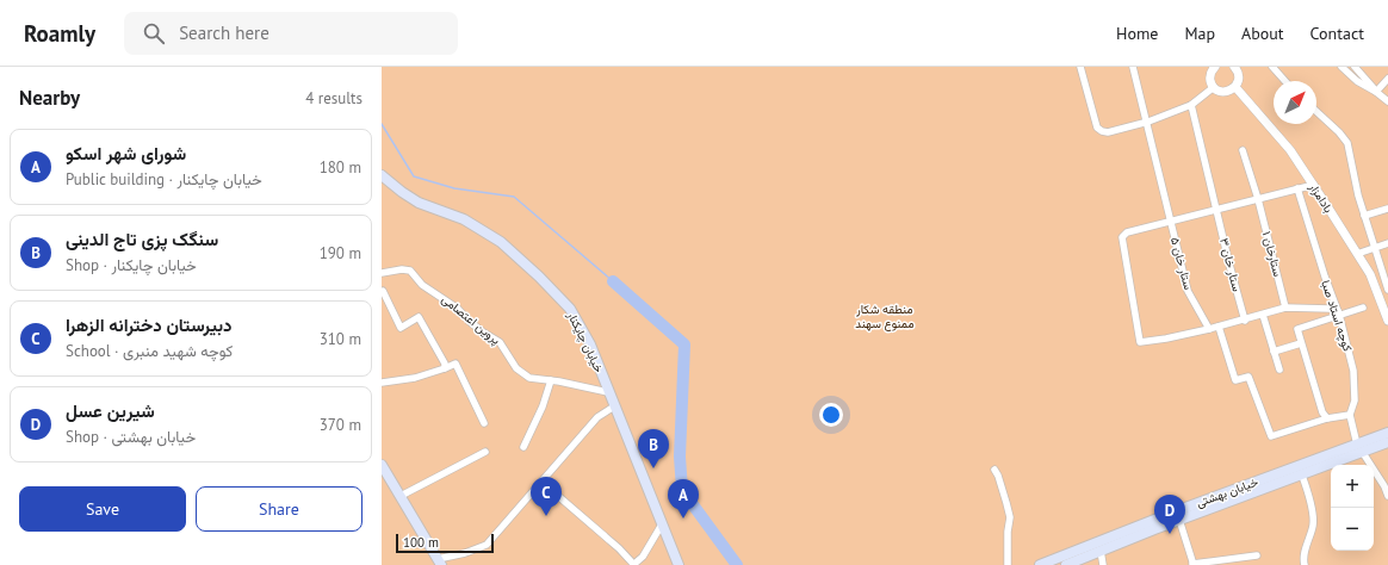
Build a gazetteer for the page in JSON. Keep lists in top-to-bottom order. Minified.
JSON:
{"streets":{"main road":["خیابان چایکنار","خیابان بهشتی"],"street":["بادامزار","ستارخان ۱","ستار خان ۵","ستار خان ۳","کوچه استاد صبا","پروین اعتصامی"]},"crossings":[["کوچه استاد صبا","خیابان بهشتی"],["پروین اعتصامی","خیابان چایکنار"]],"parks":["منطقه شکار ممنوع سهند"],"scale_bar":"100 m","north":"top right","page":{"header":"Roamly","search":"Search here","nav":["Home","Map","About","Contact"],"heading":["Nearby","4 results"],"list":[{"mark":"A","name":"شورای شهر اسکو","note":"Public building · خیابان چایکنار","value":"180 m"},{"mark":"B","name":"سنگک پزی تاج الدینی","note":"Shop · خیابان چایکنار","value":"190 m"},{"mark":"C","name":"دبیرستان دخترانه الزهرا","note":"School · کوچه شهید منبری","value":"310 m"},{"mark":"D","name":"شیرین عسل","note":"Shop · خیابان بهشتی","value":"370 m"}],"pins":["B","C","A","D"],"map_buttons":["+","−"],"buttons":["Save","Share"],"scale":"100 m"}}
